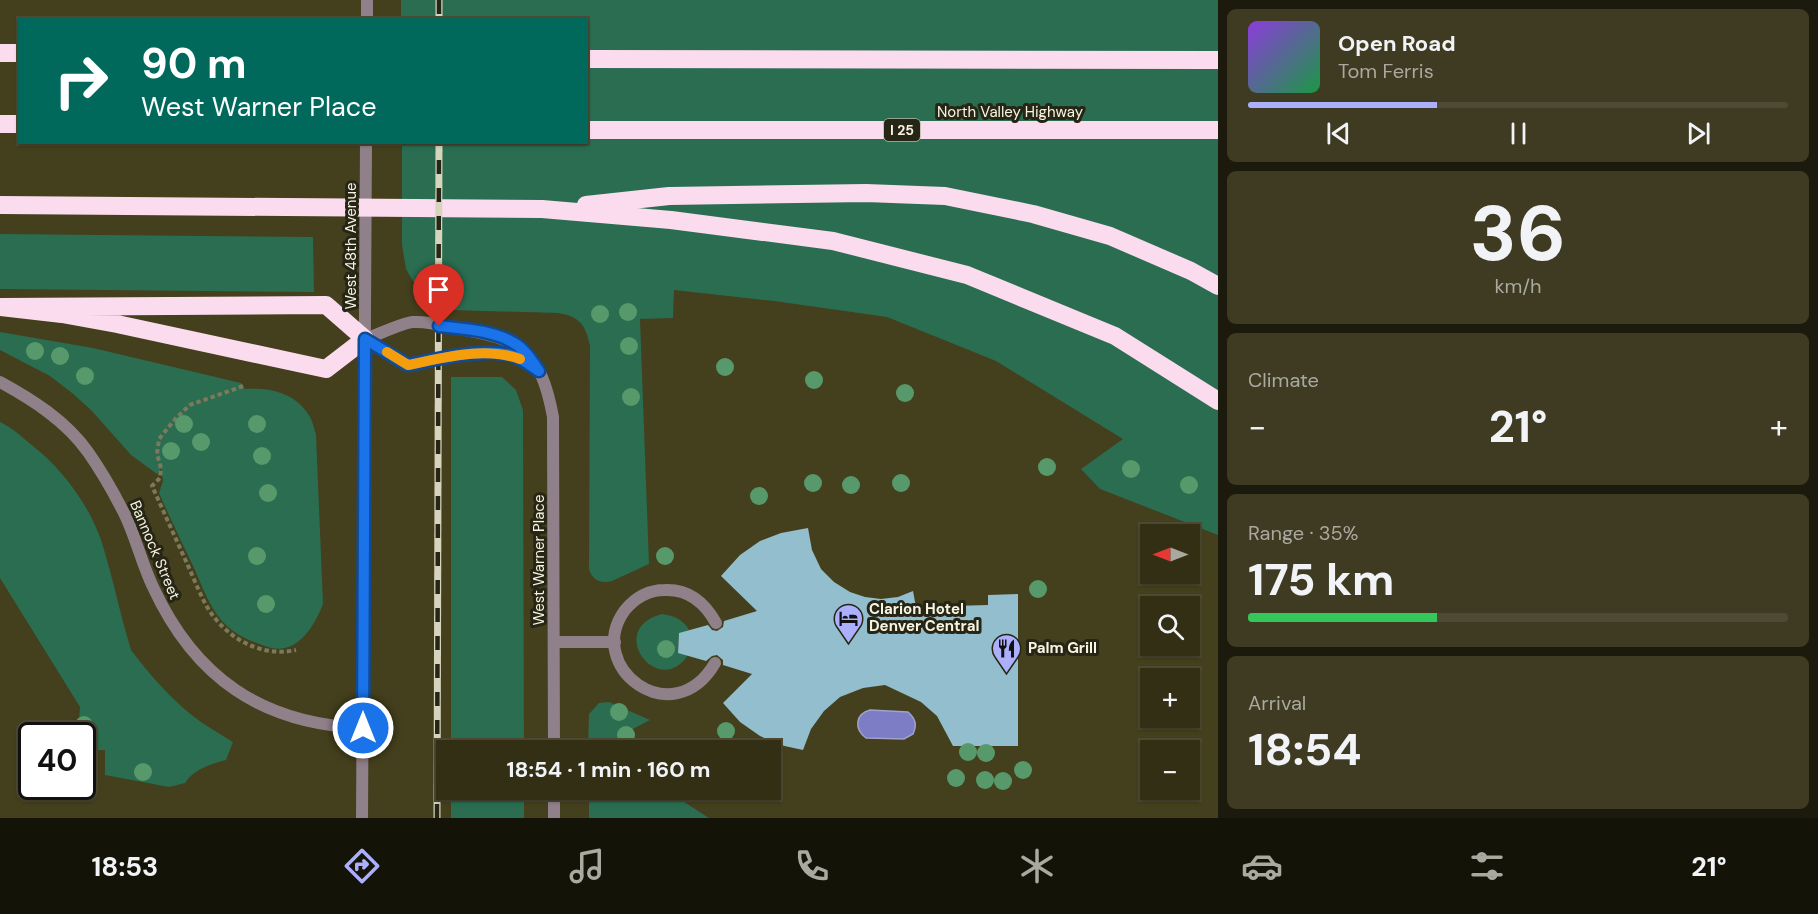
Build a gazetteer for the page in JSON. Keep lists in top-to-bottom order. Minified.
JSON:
{"streets":{"highway":["North Valley Highway","I 25"],"street":["West 48th Avenue","Bannock Street","West Warner Place"]},"crossings":[["West 48th Avenue","Bannock Street"],["West 48th Avenue","West Warner Place"]],"places":{"hotel":["Clarion Hotel Denver Central"],"restaurant":["Palm Grill"]},"north":"left","page":{"turn":["90 m","West Warner Place"],"song":["Open Road","Tom Ferris"],"tile":[["36","km/h"],"Climate",["Range · 35%","175 km"],["Arrival","18:54"]],"heat":["−","21°","+"],"map_buttons":["+","−"],"limit":"40","trip":"18:54 · 1 min · 160 m","tabs":["18:53","21°"]}}
